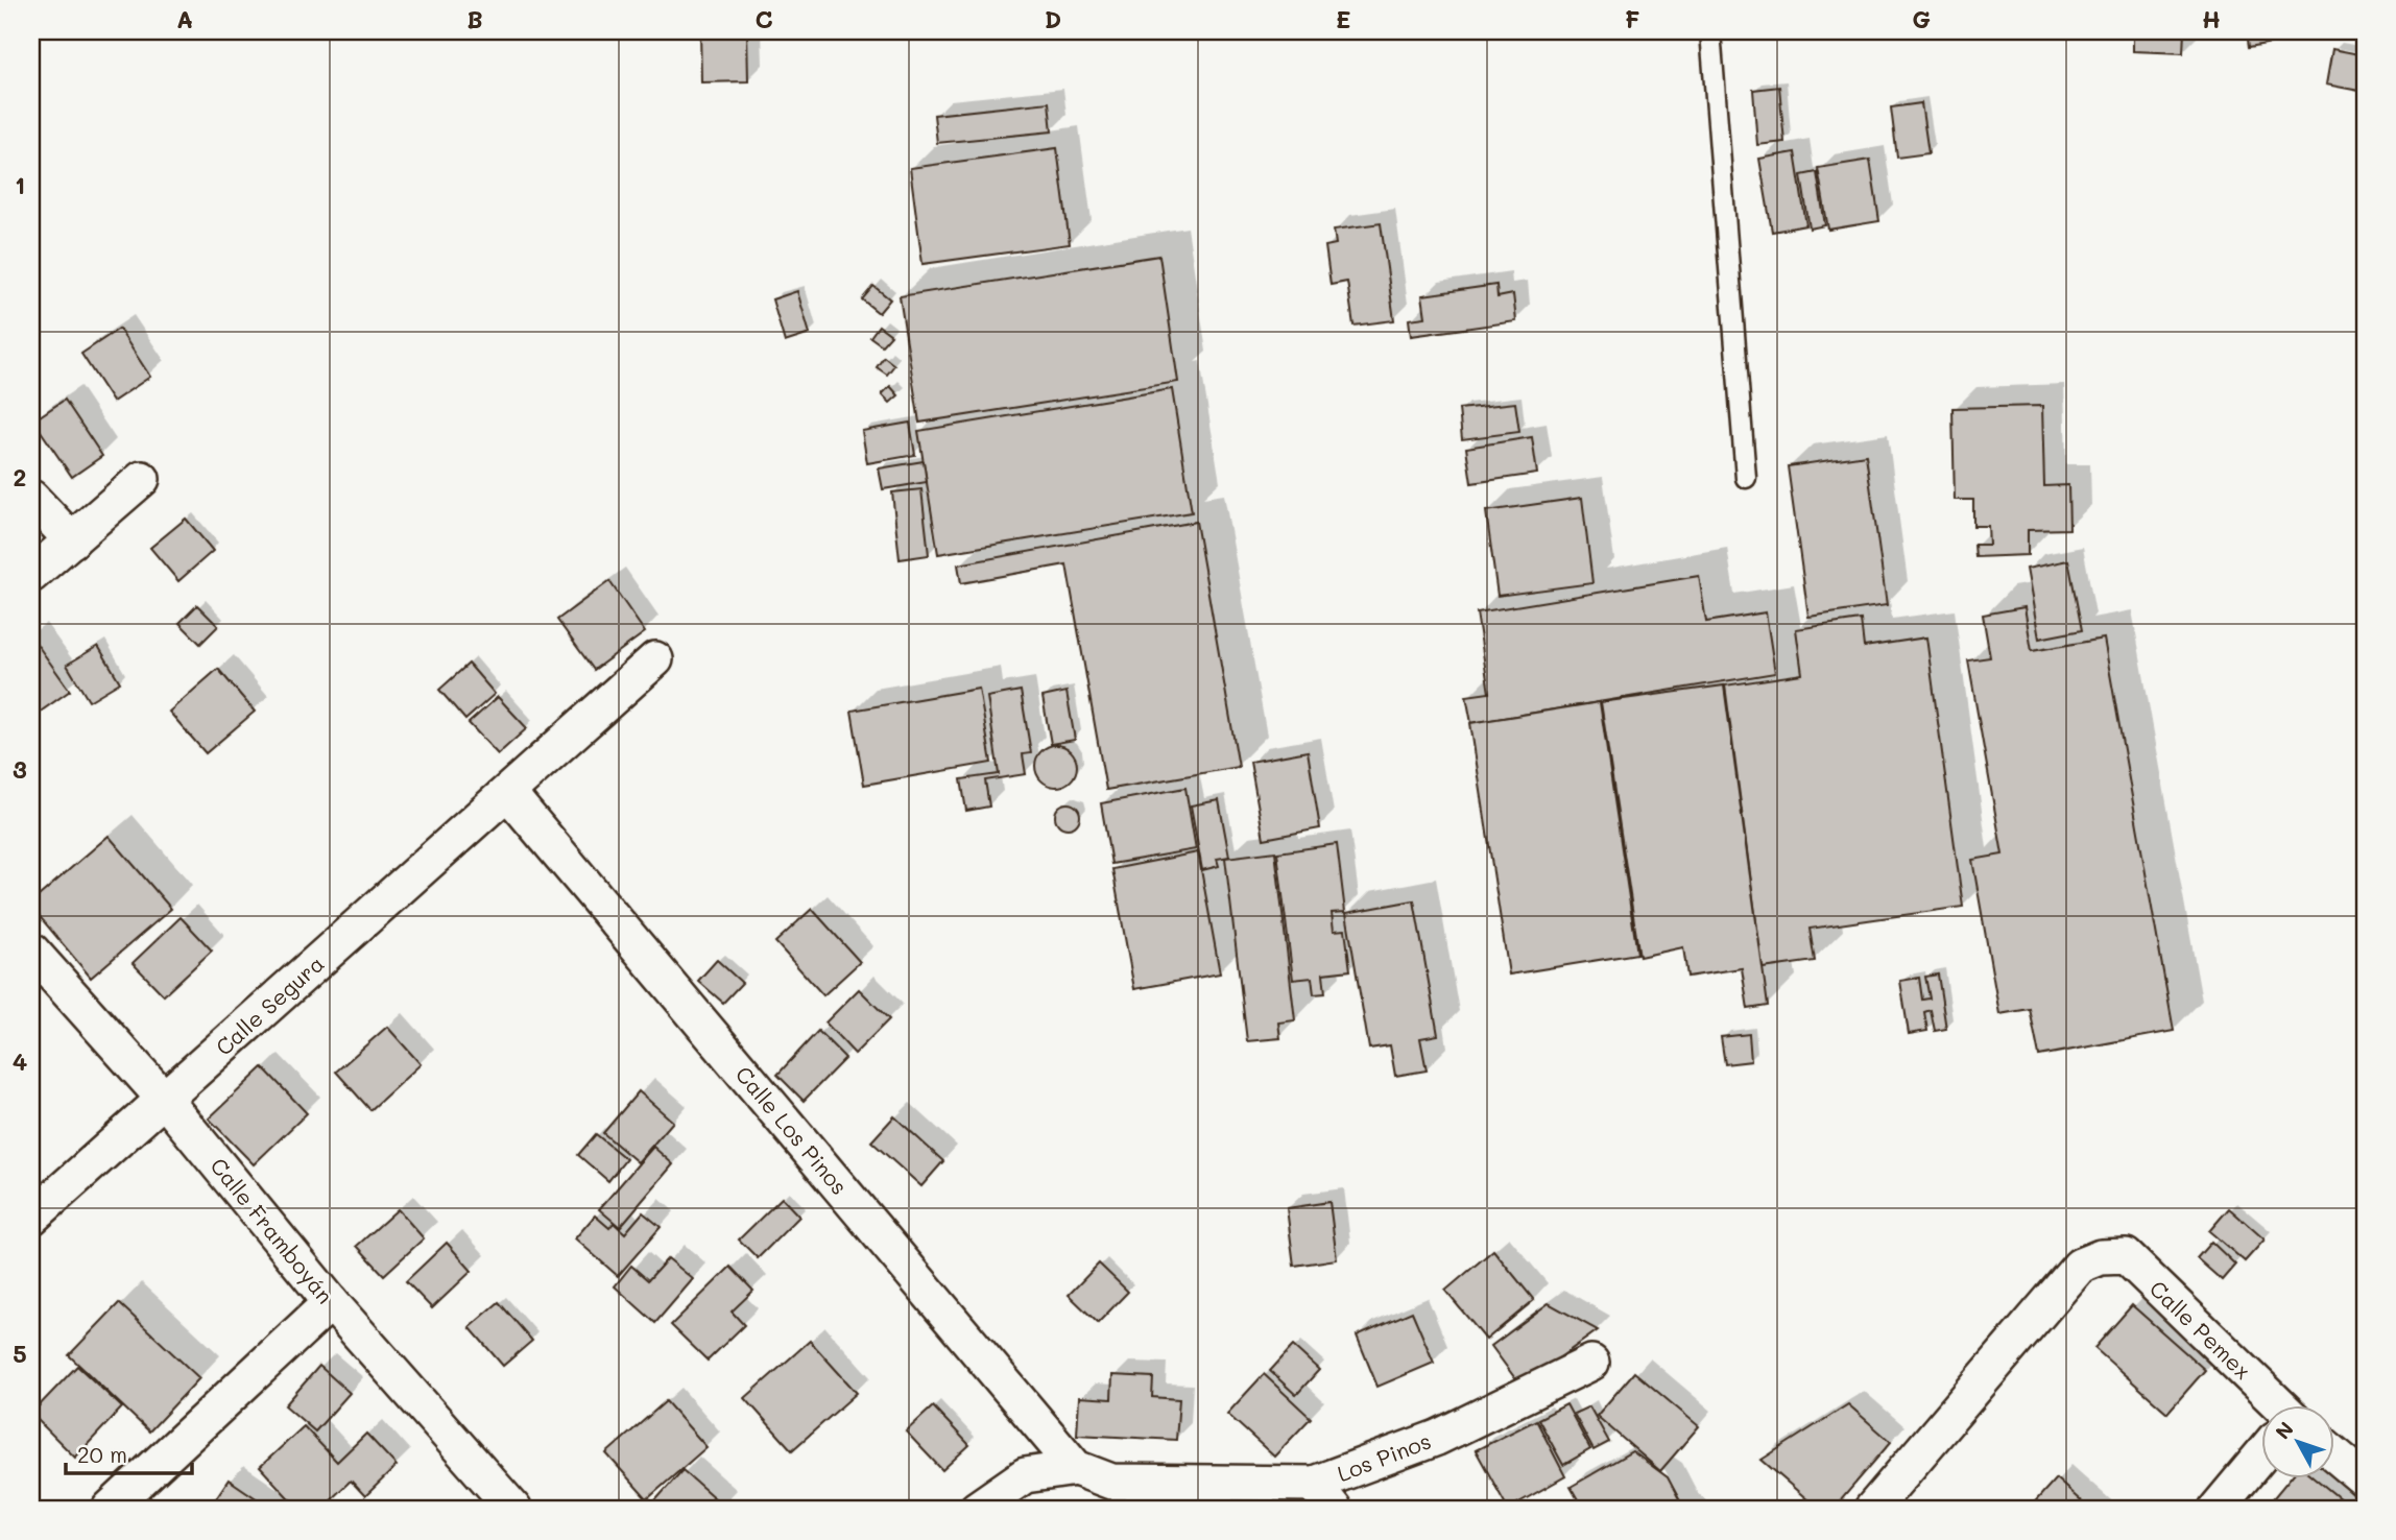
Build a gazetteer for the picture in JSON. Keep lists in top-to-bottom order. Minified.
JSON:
{"streets":{"street":["Calle Segura","Calle Los Pinos","Calle Framboyán","Calle Pemex","Los Pinos"]},"crossings":[["Calle Segura","Calle Los Pinos"],["Calle Segura","Calle Framboyán"],["Calle Los Pinos","Los Pinos"]],"scale_bar":"20 m","north":"top left","grid":{"columns":["A","B","C","D","E","F","G","H"],"rows":["1","2","3","4","5"]}}
